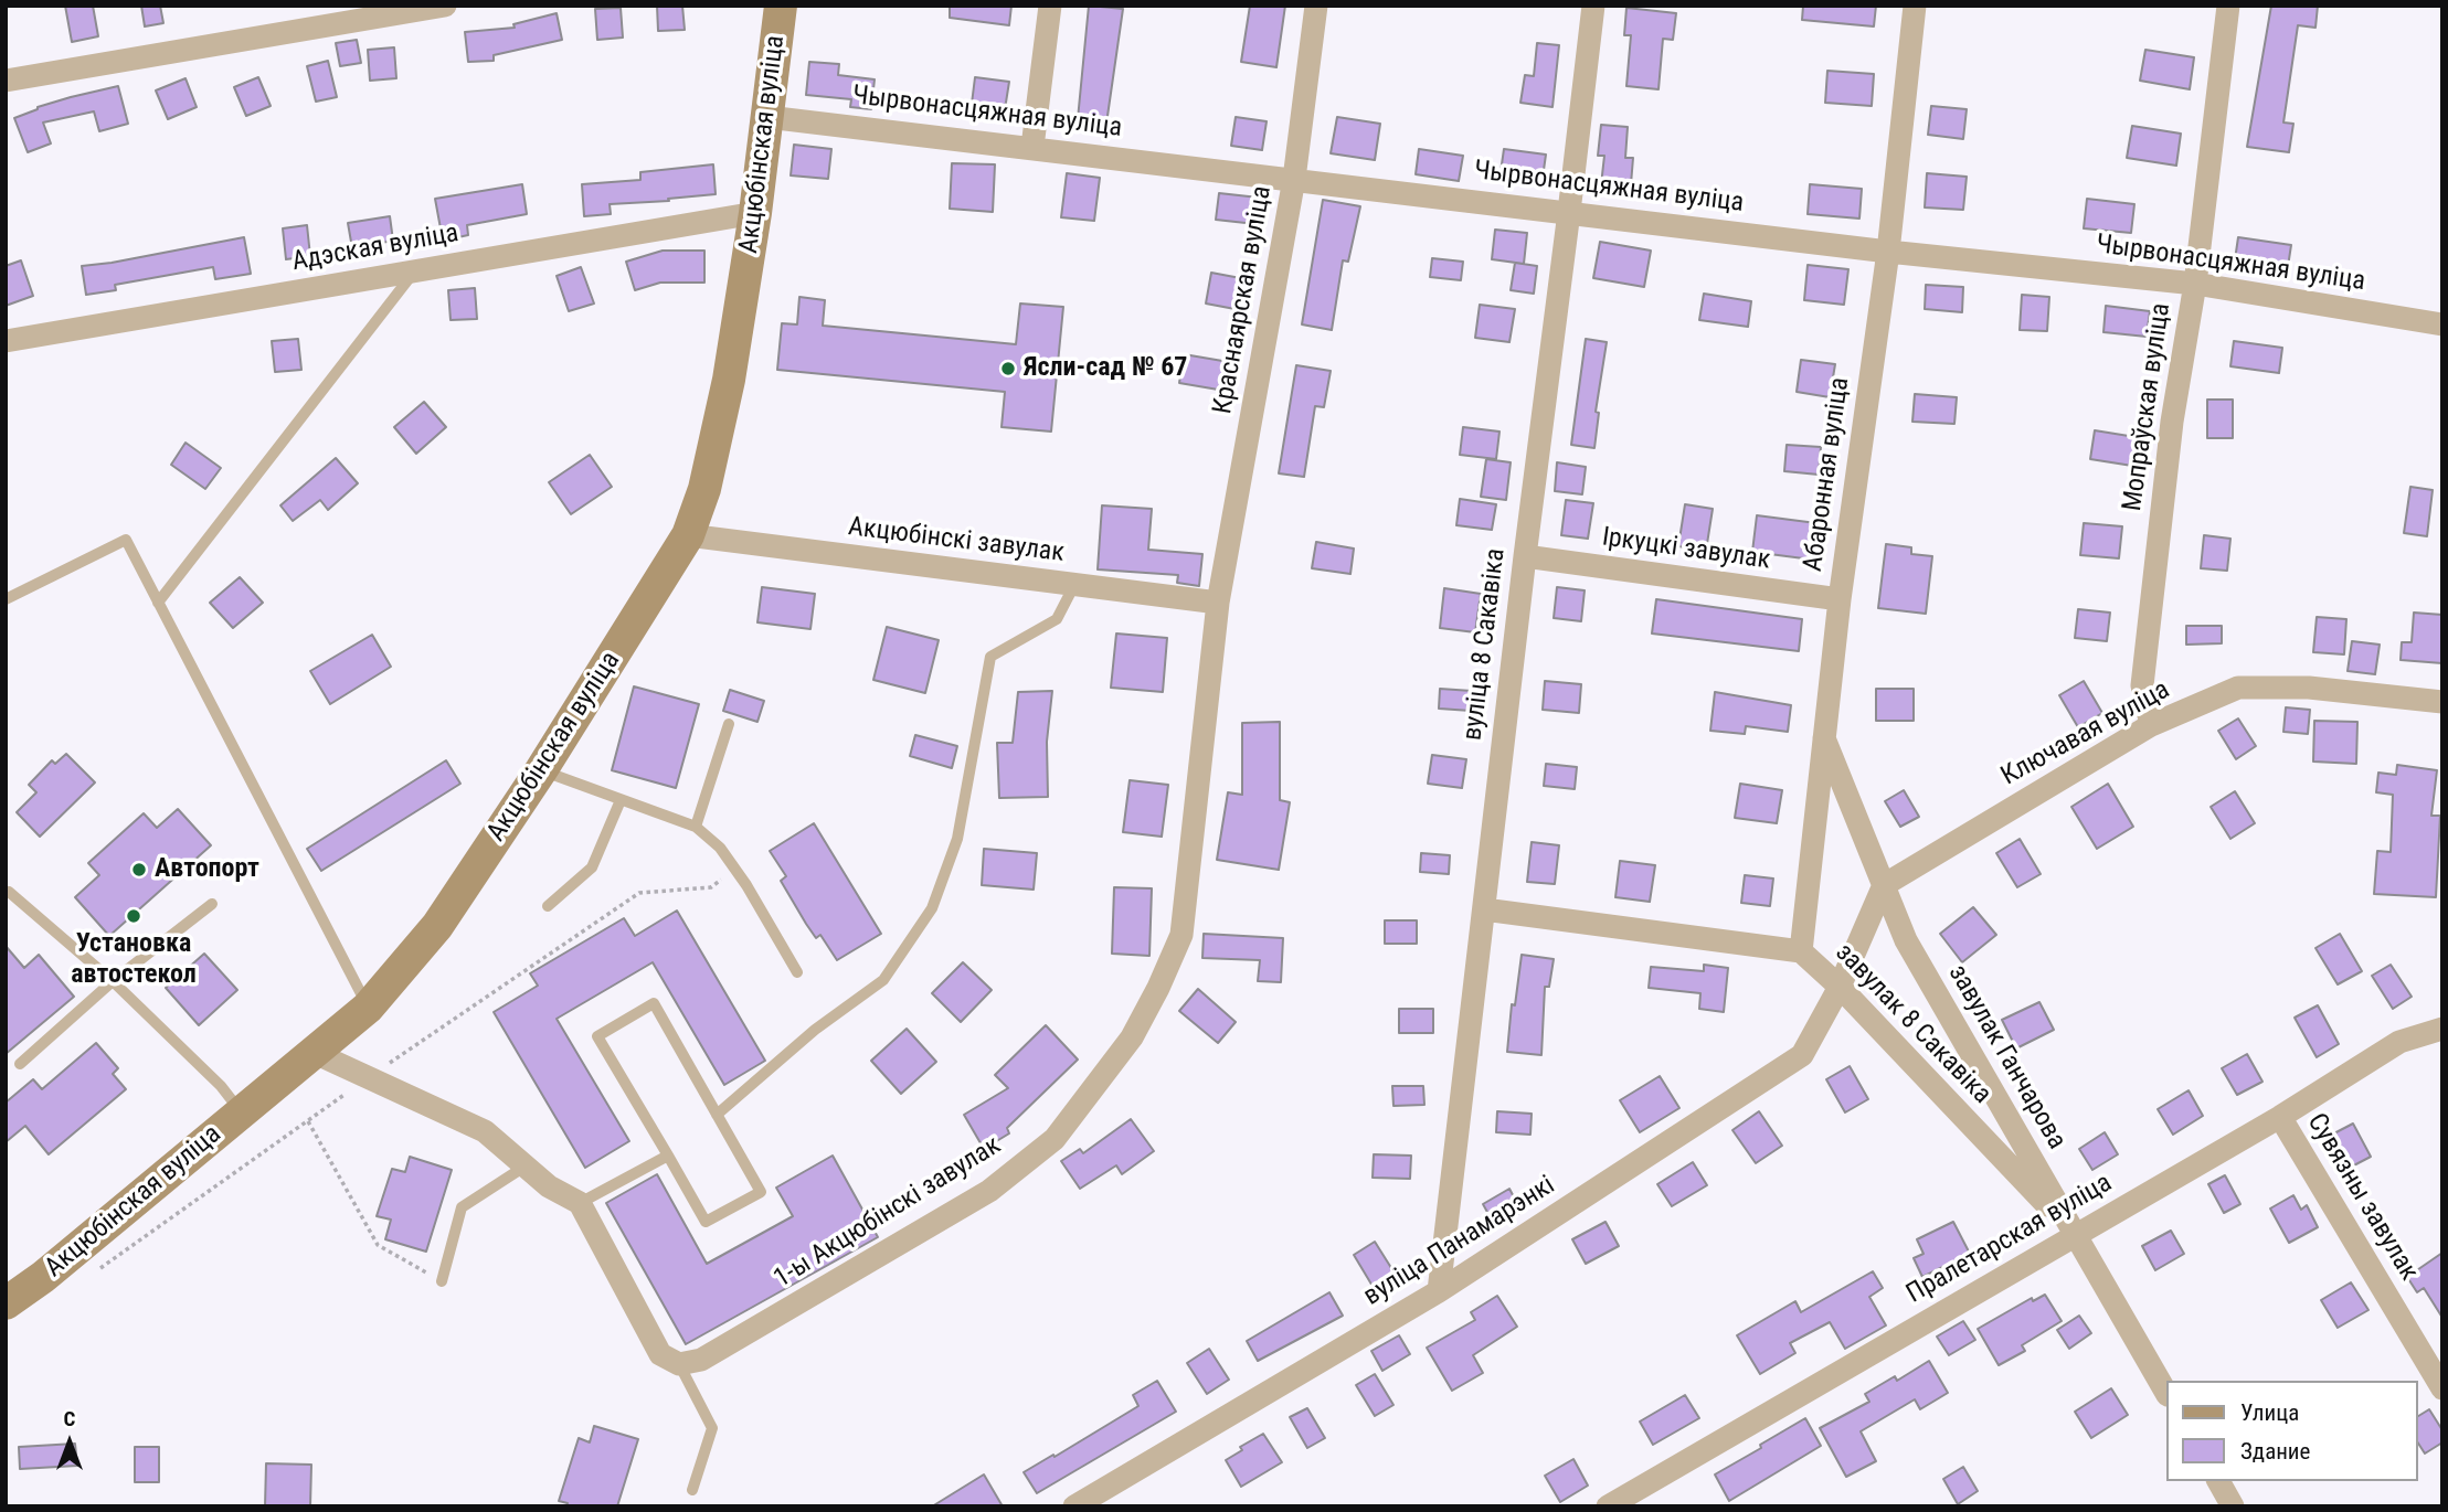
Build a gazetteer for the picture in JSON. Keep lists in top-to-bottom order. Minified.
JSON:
{"streets":{"street":["Чырвонасцяжная вуліца","Акцюбінская вуліца","Адэская вуліца","Краснаярская вуліца","Мопраўская вуліца","Абаронная вуліца","Акцюбінскі завулак","Іркуцкі завулак","вуліца 8 Сакавіка","Ключавая вуліца","завулак 8 Сакавіка","завулак Ганчарова","Сувязны завулак","1-ы Акцюбінскі завулак","Пралетарская вуліца","вуліца Панамарэнкі"]},"crossings":[["Чырвонасцяжная вуліца","Акцюбінская вуліца"],["Чырвонасцяжная вуліца","Краснаярская вуліца"],["Чырвонасцяжная вуліца","Мопраўская вуліца"],["Чырвонасцяжная вуліца","Абаронная вуліца"],["Чырвонасцяжная вуліца","вуліца 8 Сакавіка"],["Акцюбінская вуліца","Адэская вуліца"],["Акцюбінская вуліца","Акцюбінскі завулак"],["Краснаярская вуліца","Акцюбінскі завулак"],["Краснаярская вуліца","1-ы Акцюбінскі завулак"],["Мопраўская вуліца","Ключавая вуліца"],["Абаронная вуліца","Іркуцкі завулак"],["Абаронная вуліца","завулак 8 Сакавіка"],["Абаронная вуліца","завулак Ганчарова"],["Акцюбінскі завулак","1-ы Акцюбінскі завулак"],["Іркуцкі завулак","вуліца 8 Сакавіка"],["вуліца 8 Сакавіка","завулак 8 Сакавіка"],["вуліца 8 Сакавіка","вуліца Панамарэнкі"],["Ключавая вуліца","завулак Ганчарова"],["завулак 8 Сакавіка","завулак Ганчарова"],["завулак 8 Сакавіка","Пралетарская вуліца"],["завулак 8 Сакавіка","вуліца Панамарэнкі"],["завулак Ганчарова","Пралетарская вуліца"],["Сувязны завулак","Пралетарская вуліца"]],"places":["Ясли-сад № 67","Автопорт","Установка автостекол"],"legend":["Улица","Здание"],"north":"top"}
